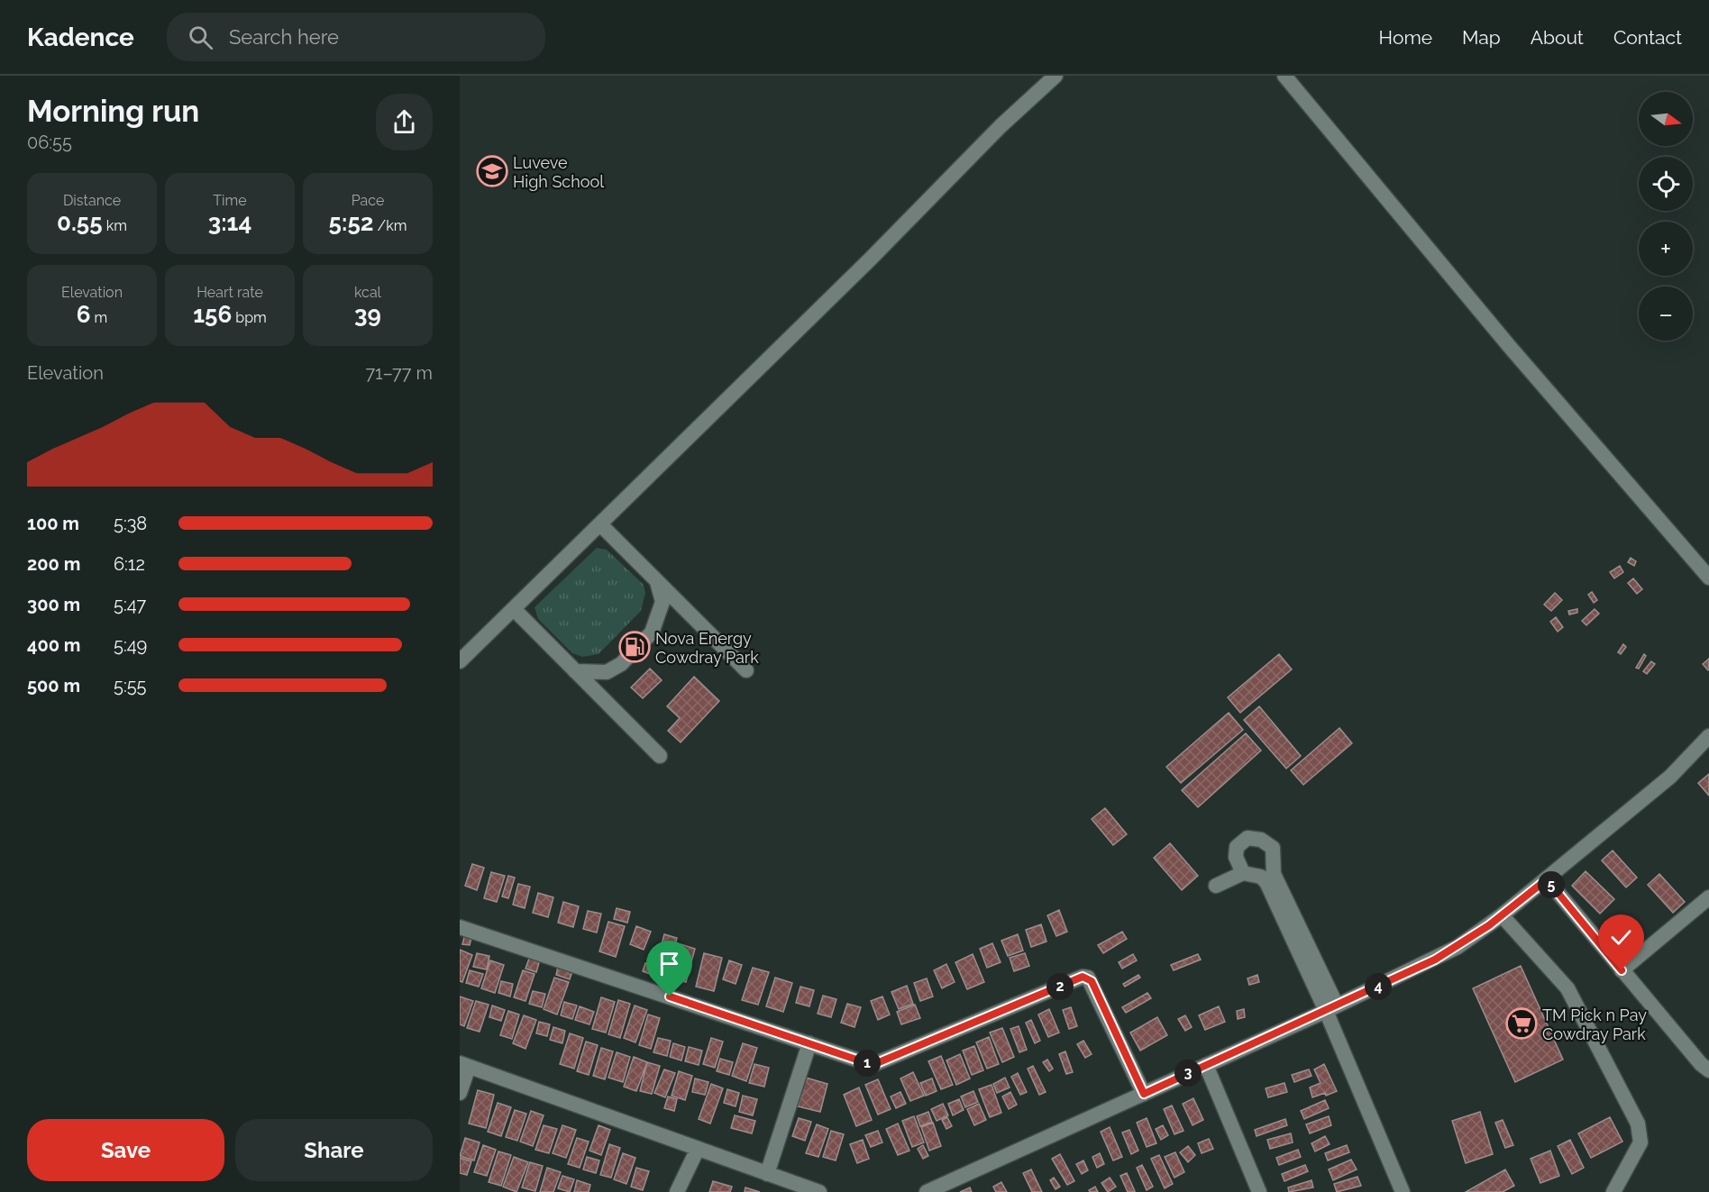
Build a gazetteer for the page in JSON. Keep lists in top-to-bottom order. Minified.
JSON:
{"places":{"school or university":["Luveve High School"],"fuel station":["Nova Energy Cowdray Park"],"supermarket":["TM Pick n Pay Cowdray Park"]},"north":"right","page":{"header":"Kadence","search":"Search here","nav":["Home","Map","About","Contact"],"heading":["Morning run","06:55"],"map_buttons":["+","−"],"stats":[["Distance","0.55 km"],["Time","3:14"],["Pace","5:52 /km"],["Elevation","6 m"],["Heart rate","156 bpm"],["kcal","39"]],"chart":["Elevation","71–77 m"],"list":[{"name":"100 m","note":"5:38"},{"name":"200 m","note":"6:12"},{"name":"300 m","note":"5:47"},{"name":"400 m","note":"5:49"},{"name":"500 m","note":"5:55"}],"pins":["5","2","4","1","3"],"buttons":["Save","Share"]}}
